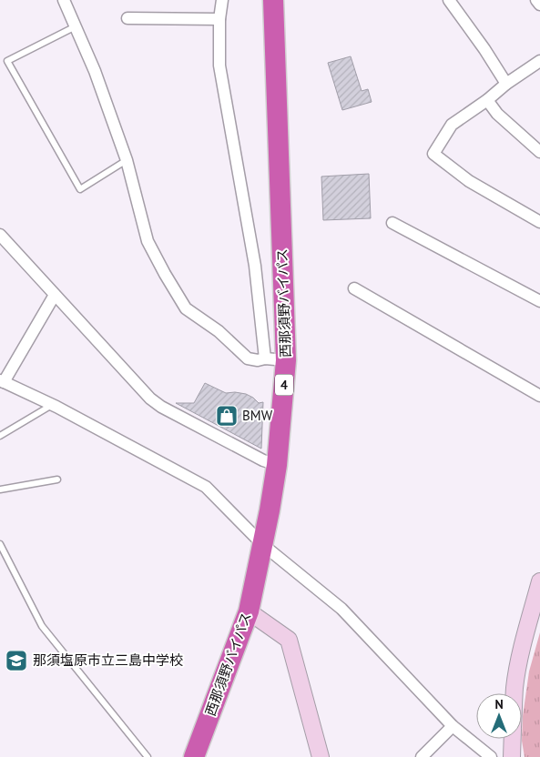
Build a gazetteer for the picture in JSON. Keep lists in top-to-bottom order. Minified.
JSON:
{"streets":{"highway":["西那須野バイパス","4"]},"places":{"shop":["BMW"],"school or university":["那須塩原市立三島中学校"]},"north":"top"}
